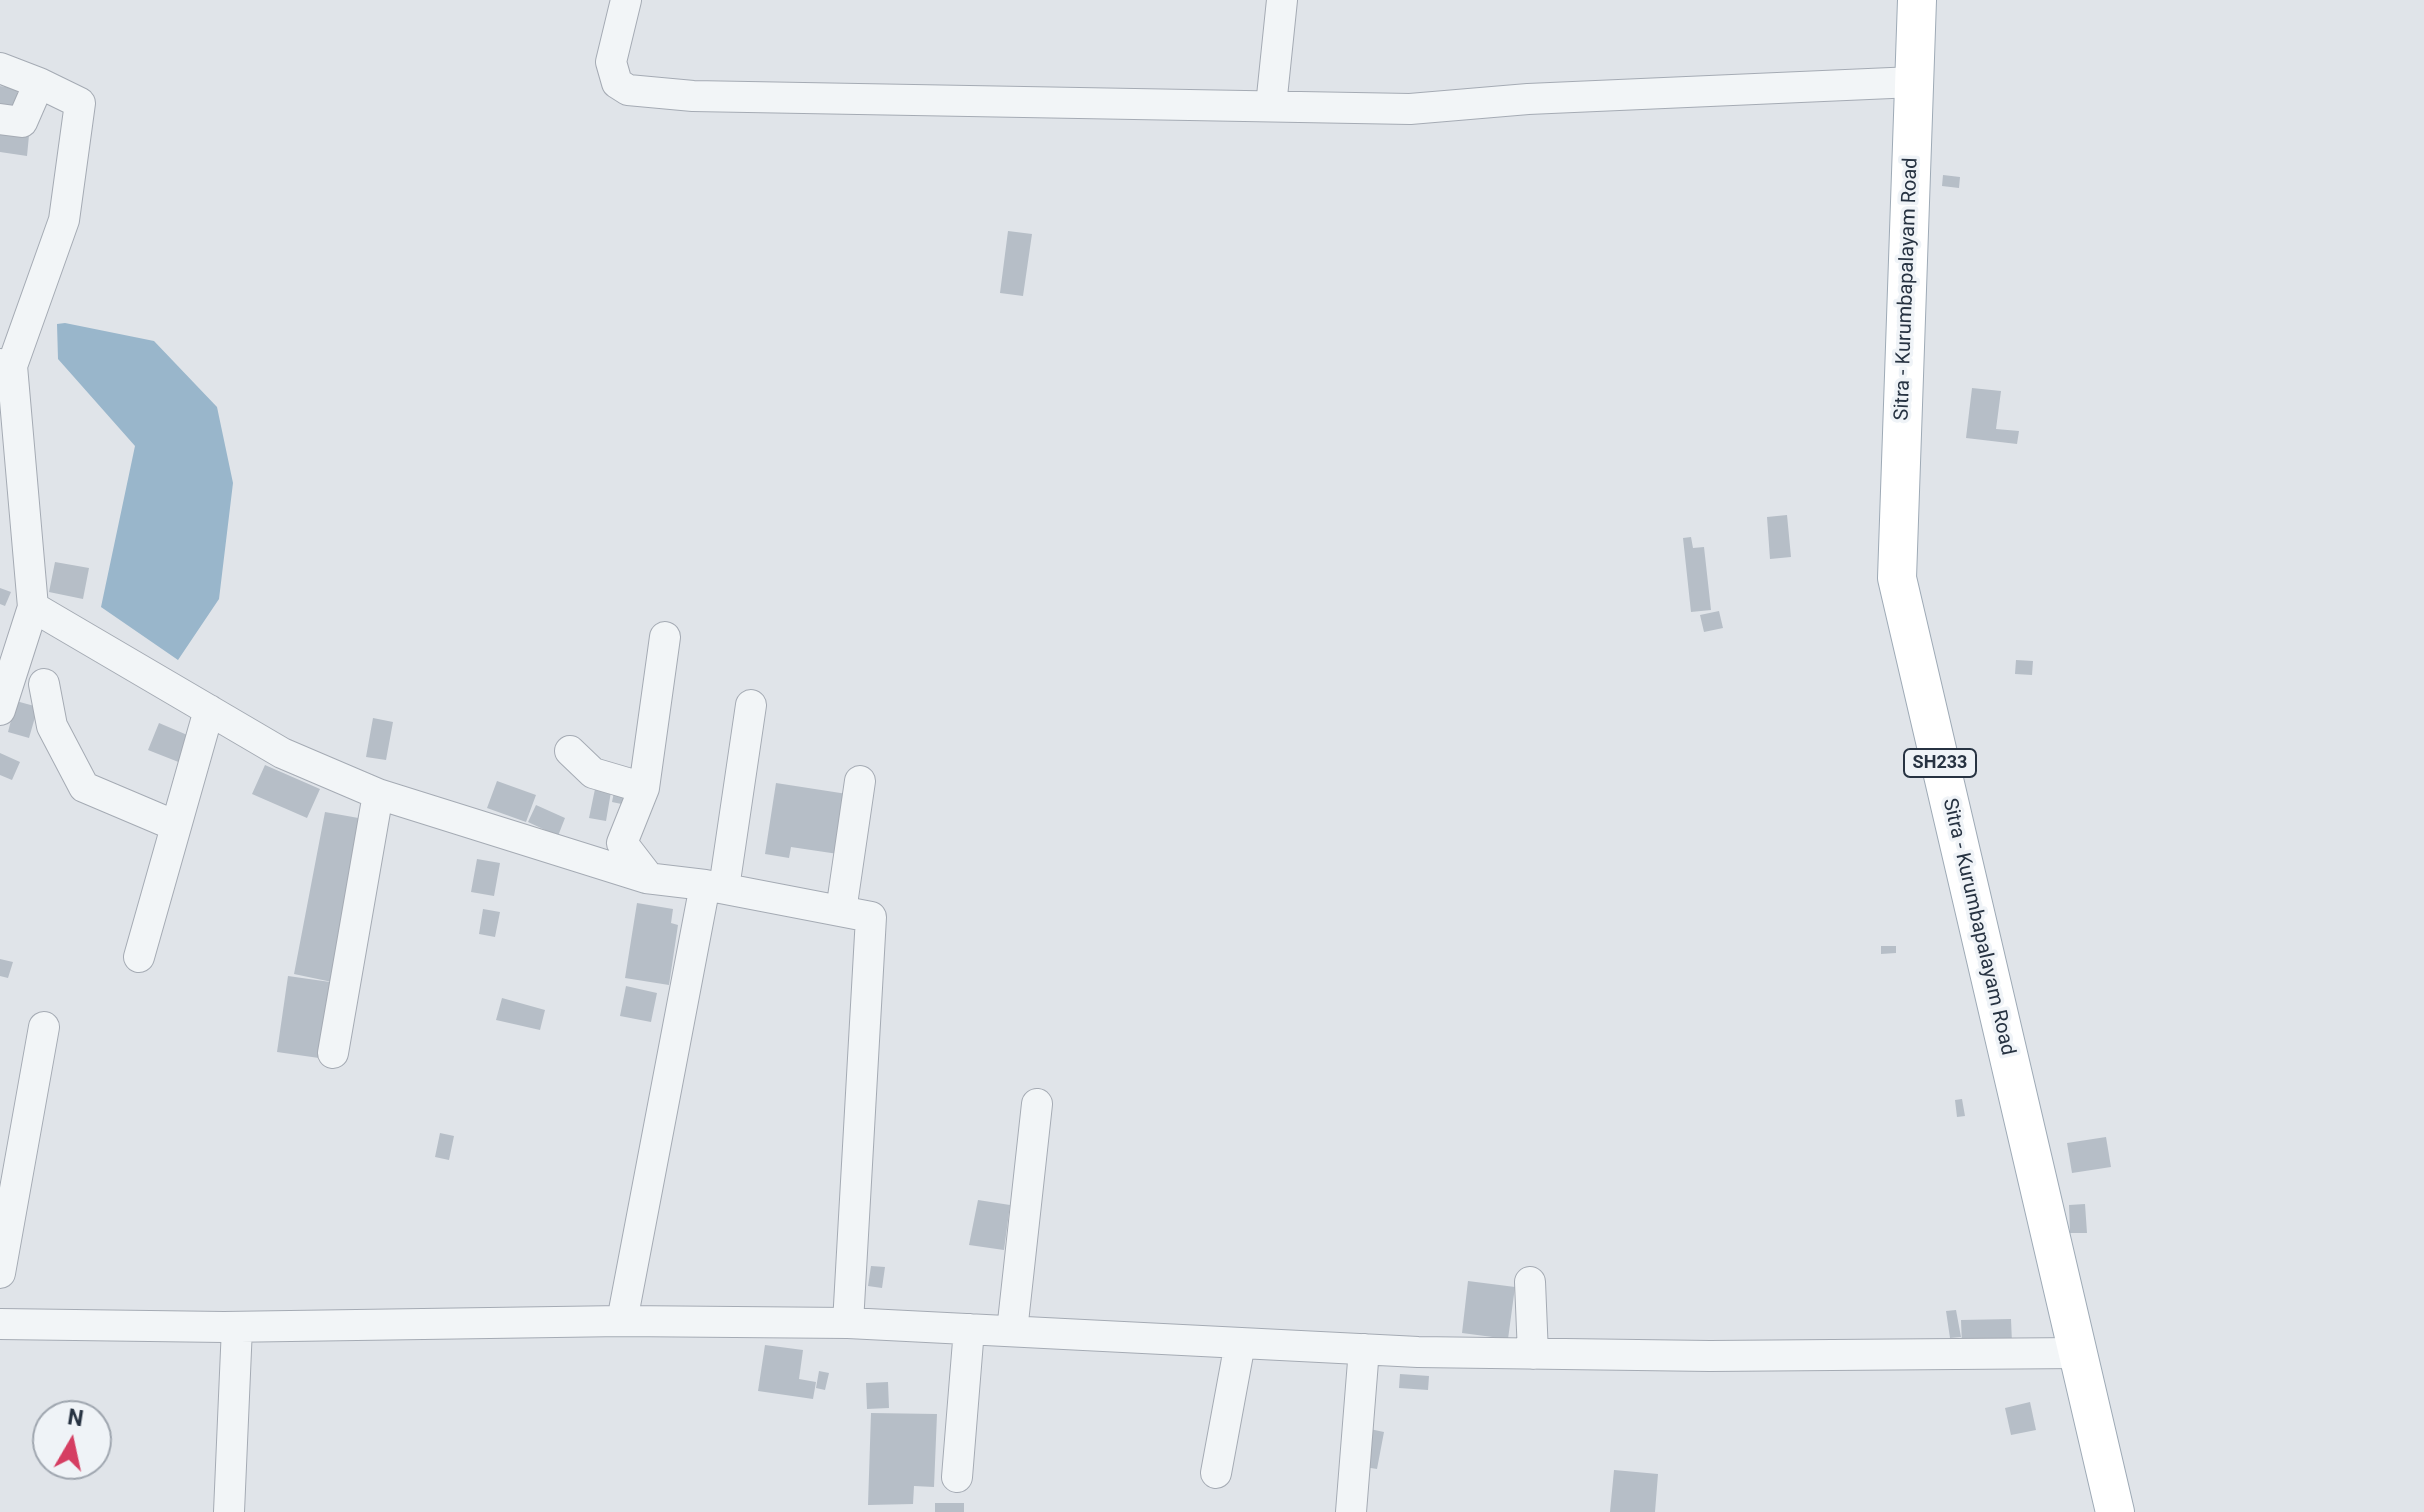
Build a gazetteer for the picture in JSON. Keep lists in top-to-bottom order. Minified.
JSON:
{"streets":{"main road":["Sitra - Kurumbapalayam Road","SH233"]},"north":"top"}
